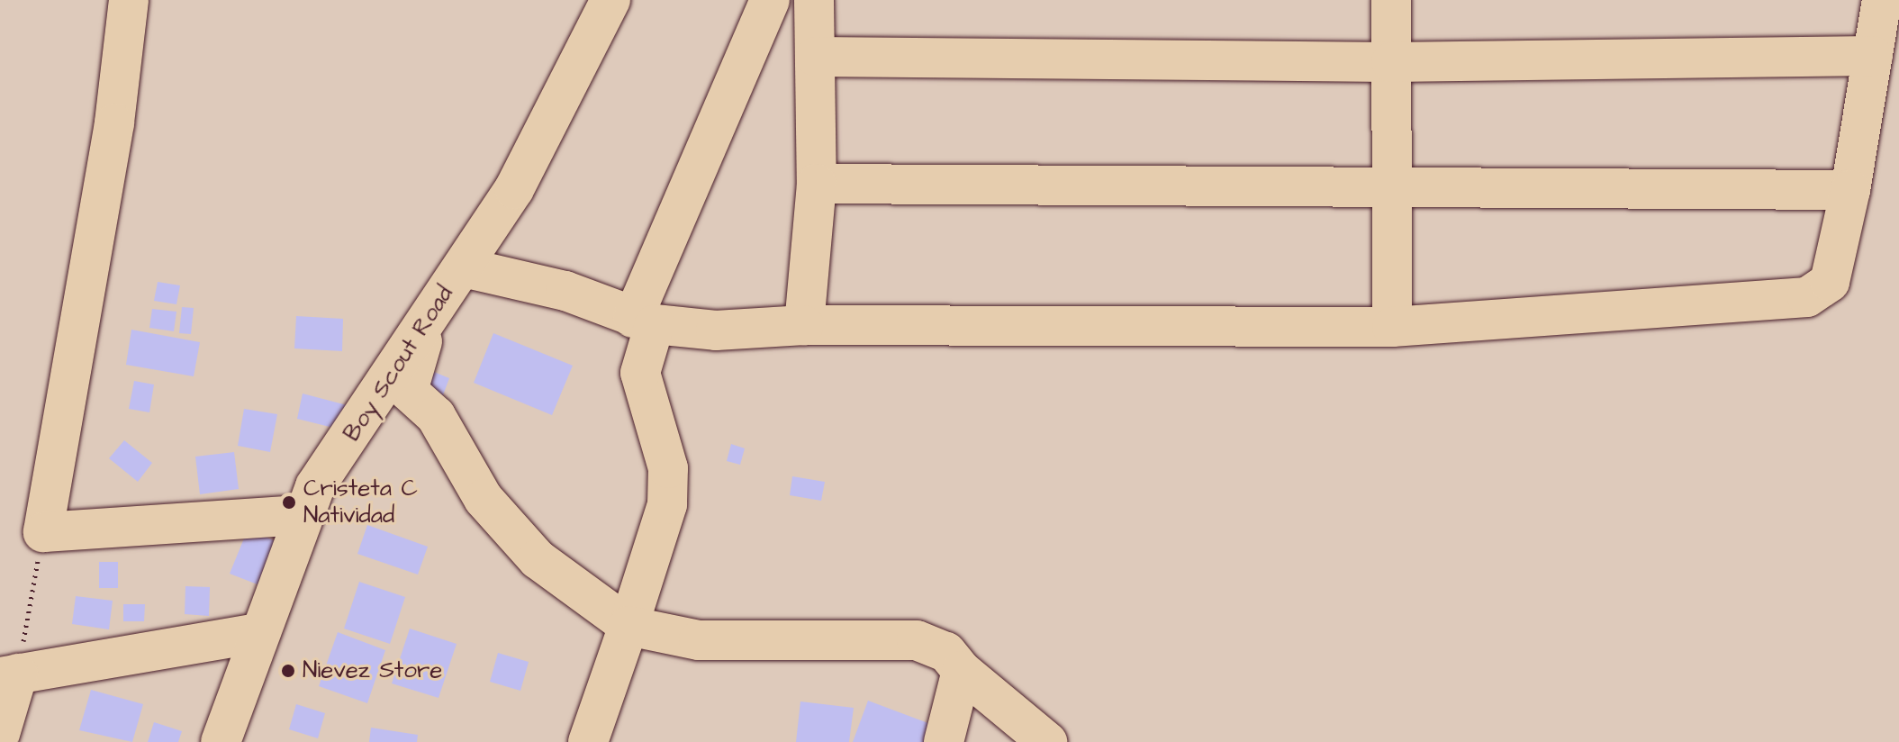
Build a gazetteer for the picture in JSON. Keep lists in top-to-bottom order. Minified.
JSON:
{"streets":{"street":["Boy Scout Road"]},"places":["Cristeta C Natividad","Nievez Store"]}
